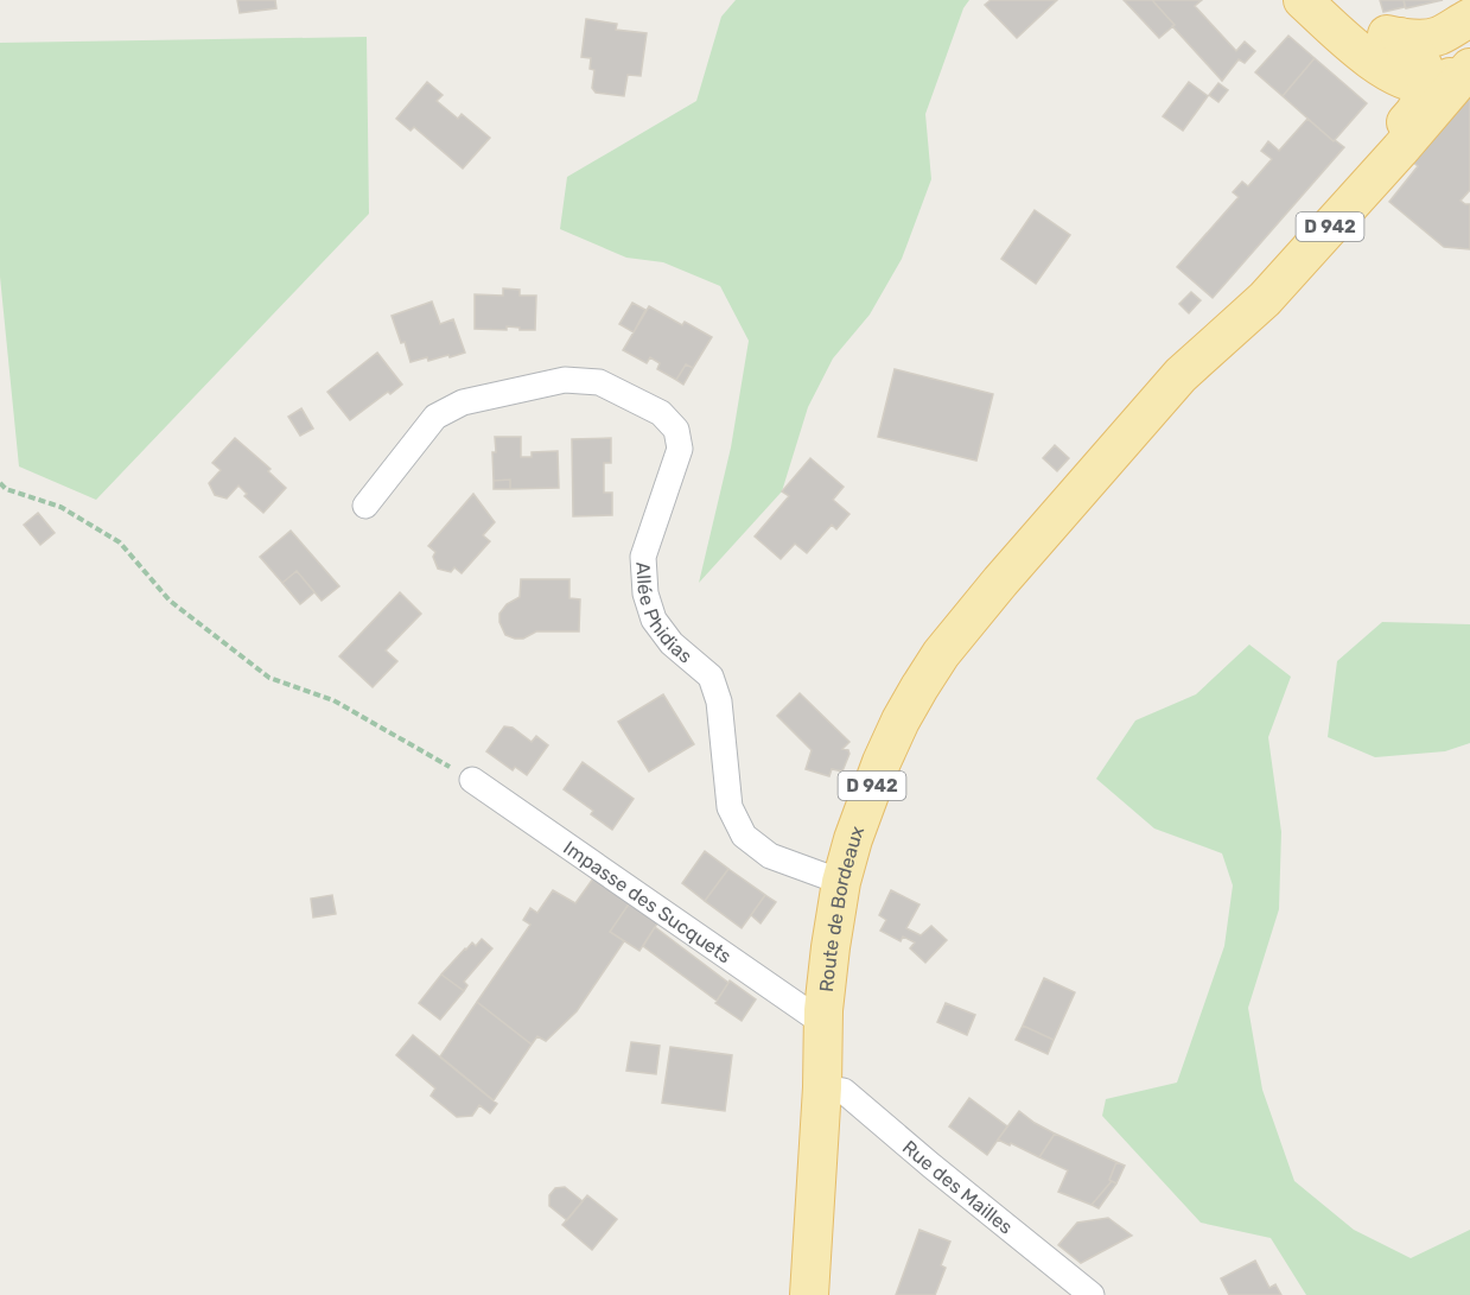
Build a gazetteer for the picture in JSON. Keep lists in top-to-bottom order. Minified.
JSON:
{"streets":{"main road":["D 942","Route de Bordeaux"],"street":["Allée Phidias","Impasse des Sucquets","Rue des Mailles"]},"crossings":[["D 942","Route de Bordeaux"],["Allée Phidias","Route de Bordeaux"],["Impasse des Sucquets","Route de Bordeaux"],["Route de Bordeaux","Rue des Mailles"]]}
